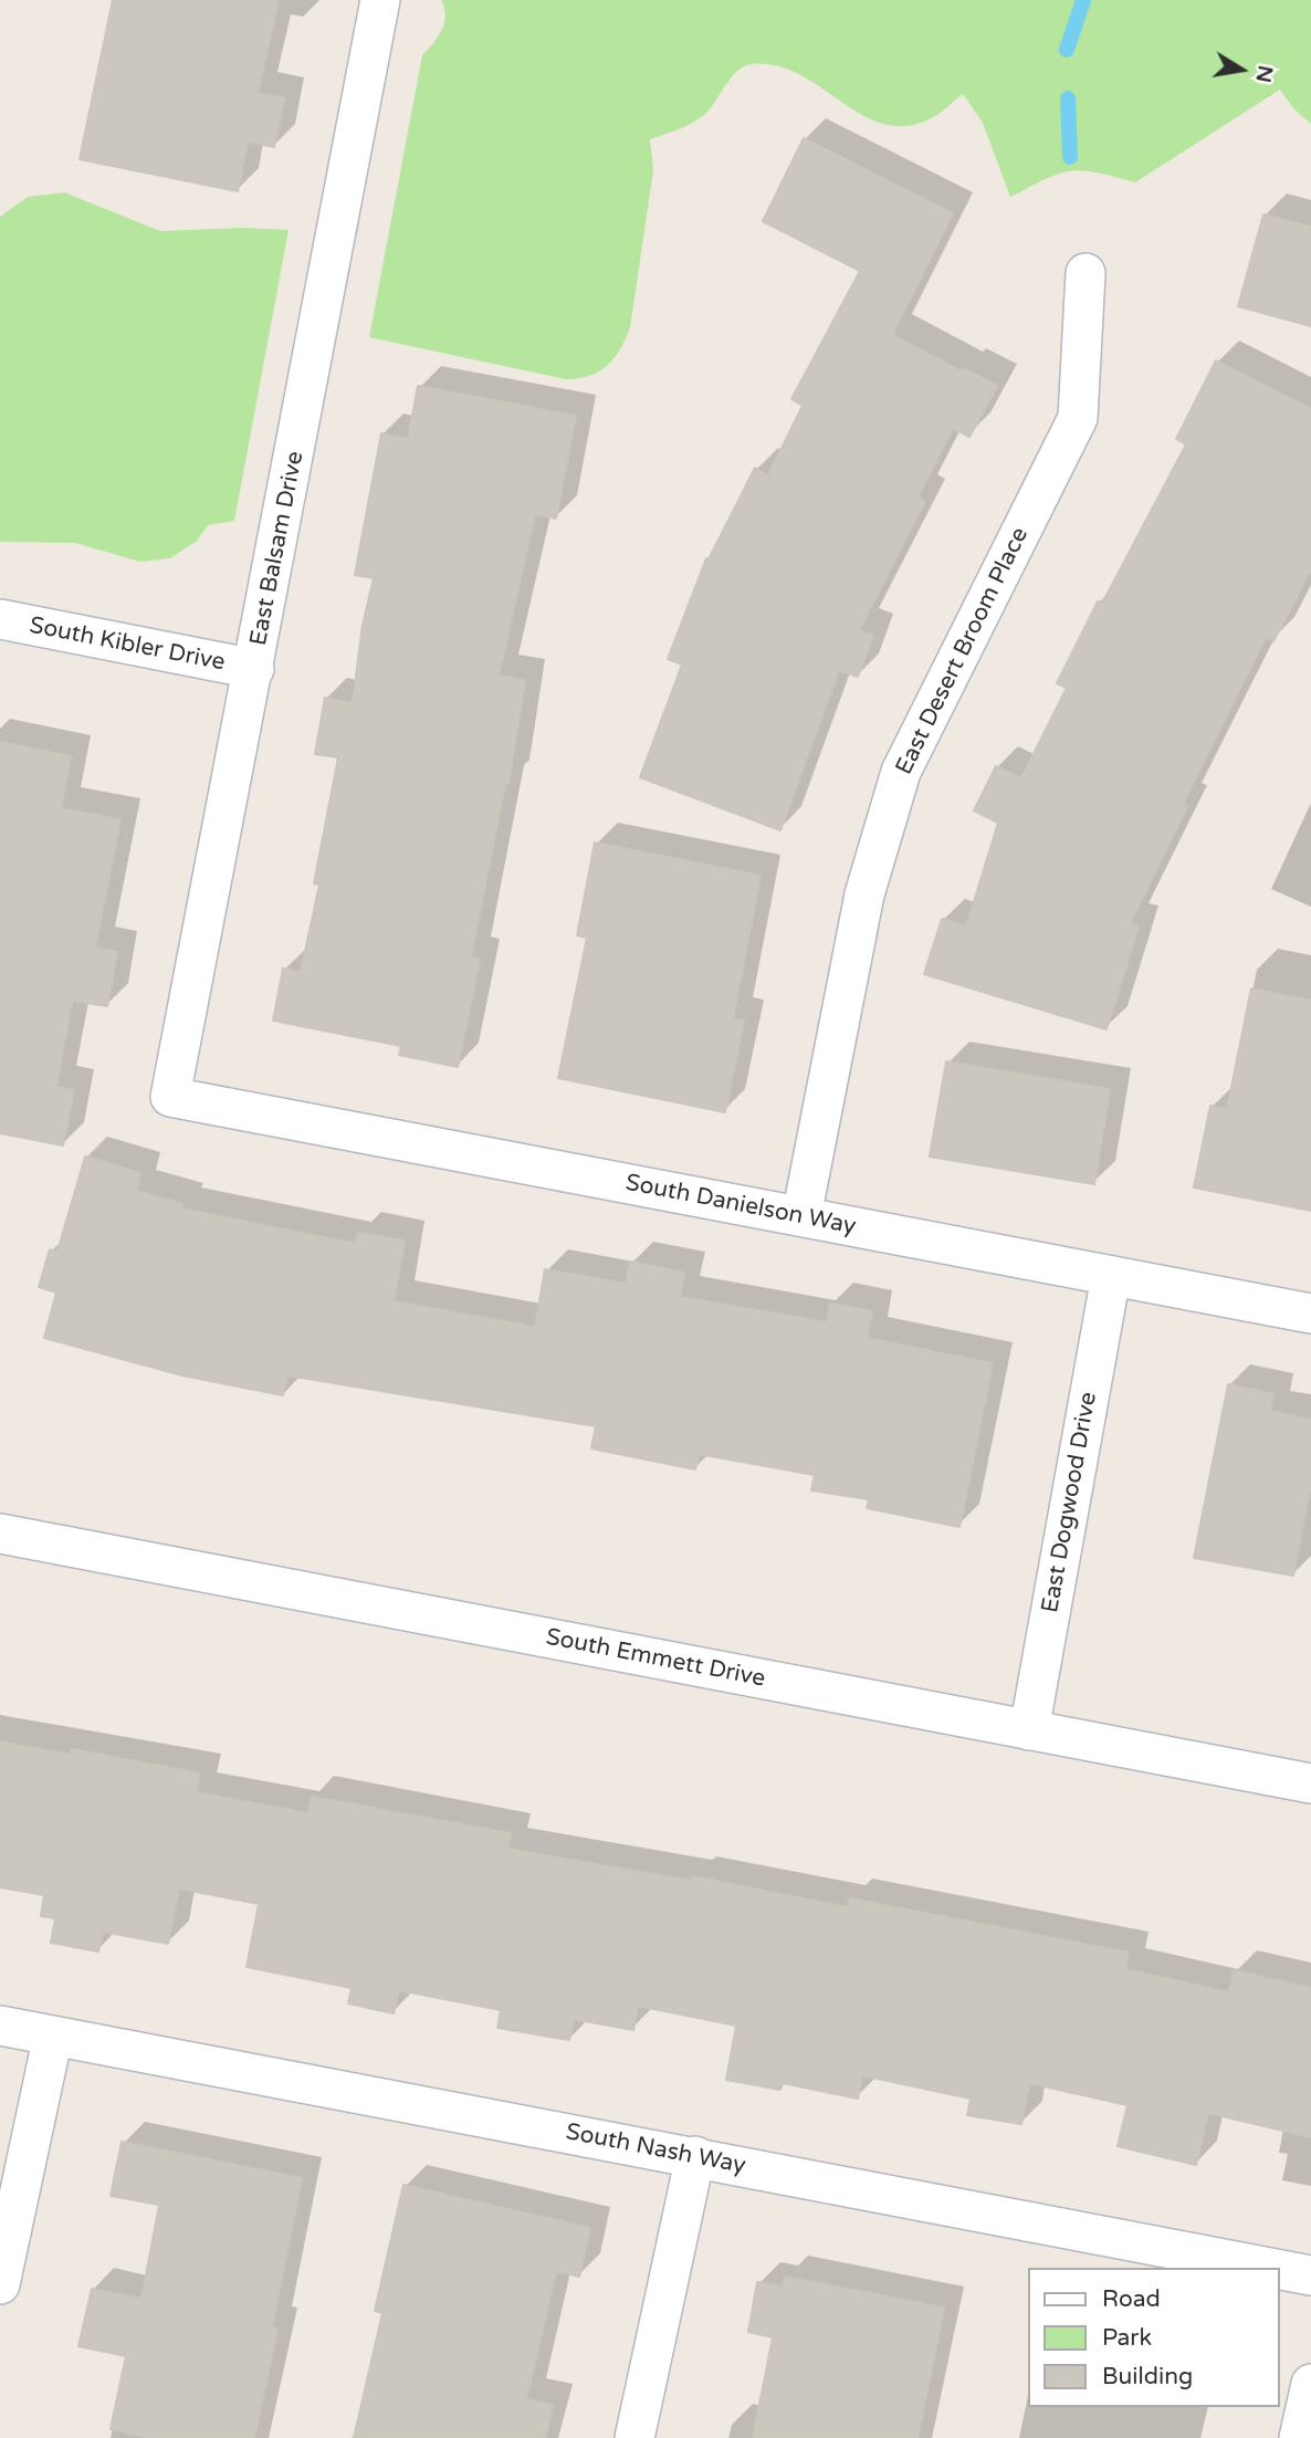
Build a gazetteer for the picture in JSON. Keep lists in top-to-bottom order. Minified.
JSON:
{"streets":{"street":["East Balsam Drive","South Kibler Drive","East Desert Broom Place","South Danielson Way","East Dogwood Drive","South Emmett Drive","South Nash Way"]},"crossings":[["East Balsam Drive","South Kibler Drive"],["East Balsam Drive","South Danielson Way"],["East Desert Broom Place","South Danielson Way"],["South Danielson Way","East Dogwood Drive"],["East Dogwood Drive","South Emmett Drive"]],"legend":["Road","Park","Building"],"north":"right"}
